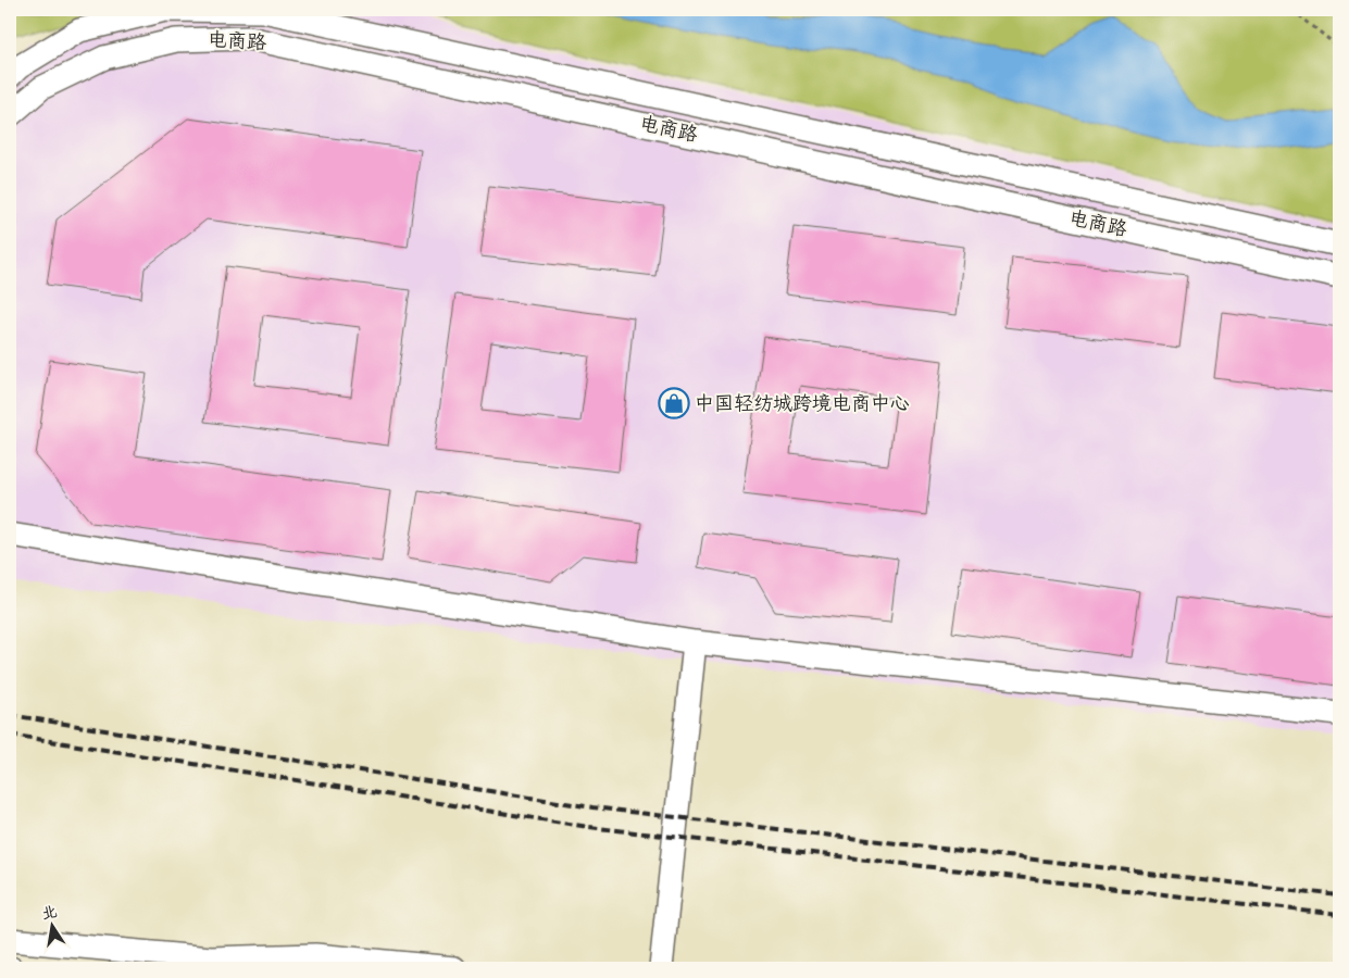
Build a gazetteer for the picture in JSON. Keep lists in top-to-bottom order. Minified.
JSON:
{"streets":{"street":["电商路"]},"places":{"shop":["中国轻纺城跨境电商中心"]},"north":"top"}
